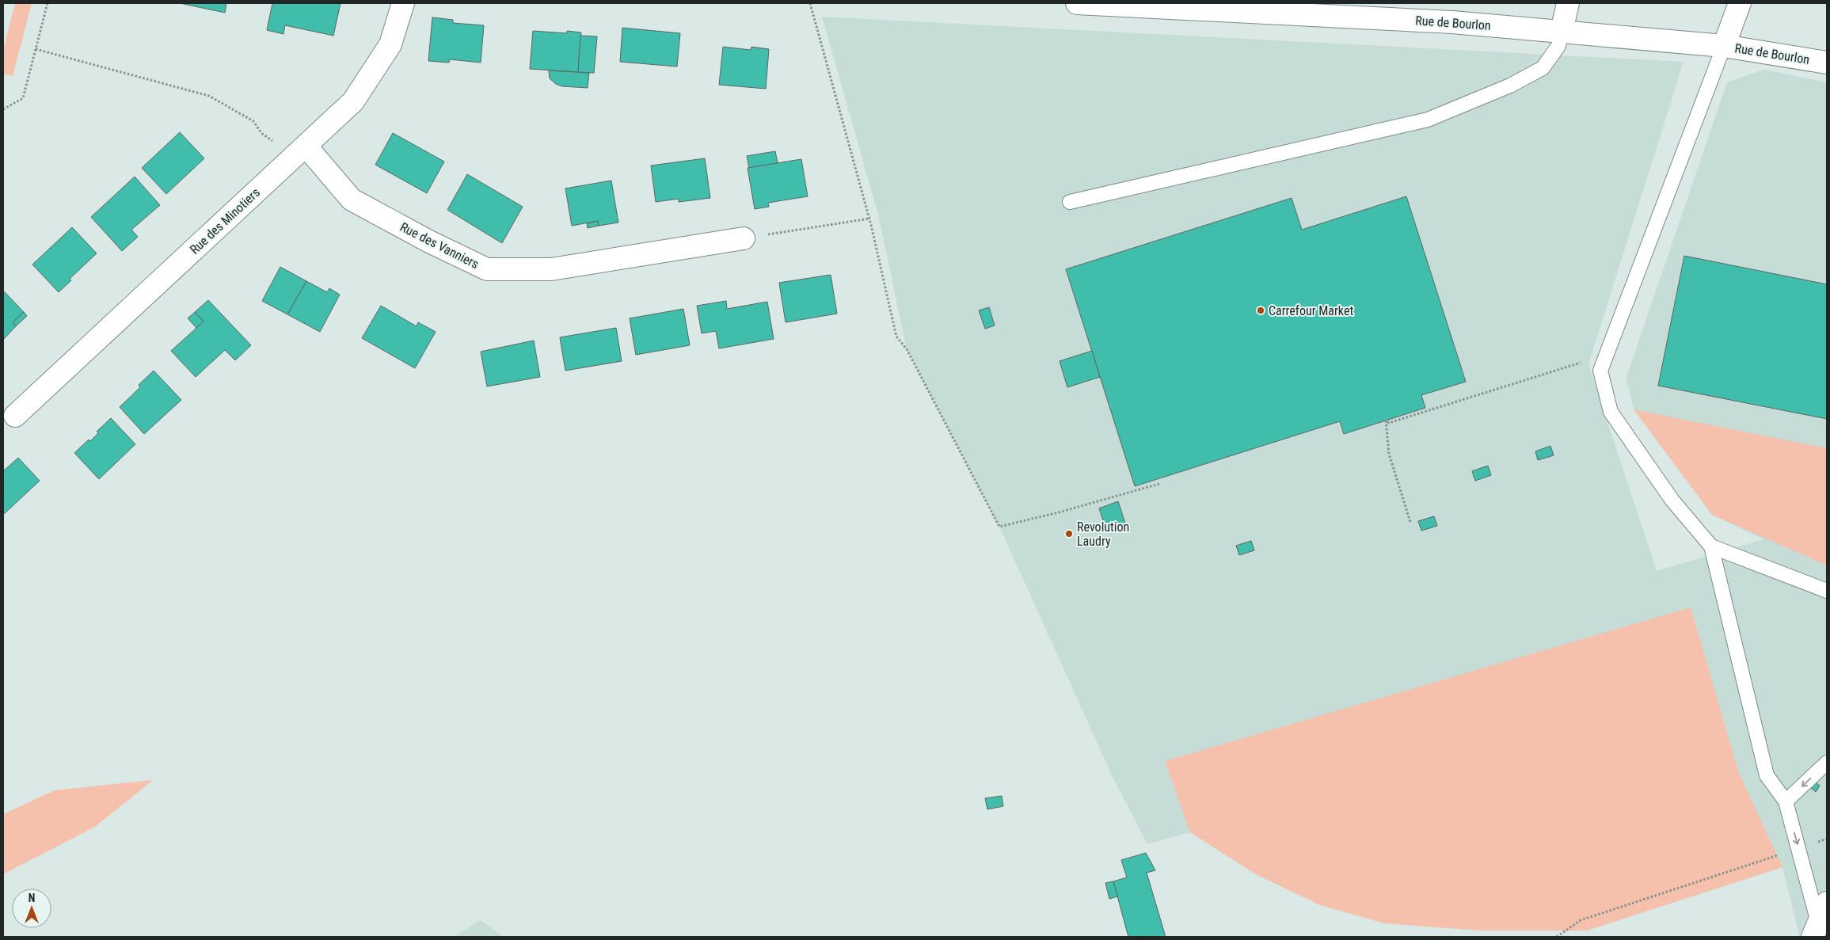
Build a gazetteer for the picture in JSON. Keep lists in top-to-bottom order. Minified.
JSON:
{"streets":{"street":["Rue de Bourlon","Rue des Minotiers","Rue des Vanniers"]},"crossings":[["Rue des Minotiers","Rue des Vanniers"]],"places":["Carrefour Market","Revolution Laudry"],"north":"top"}
